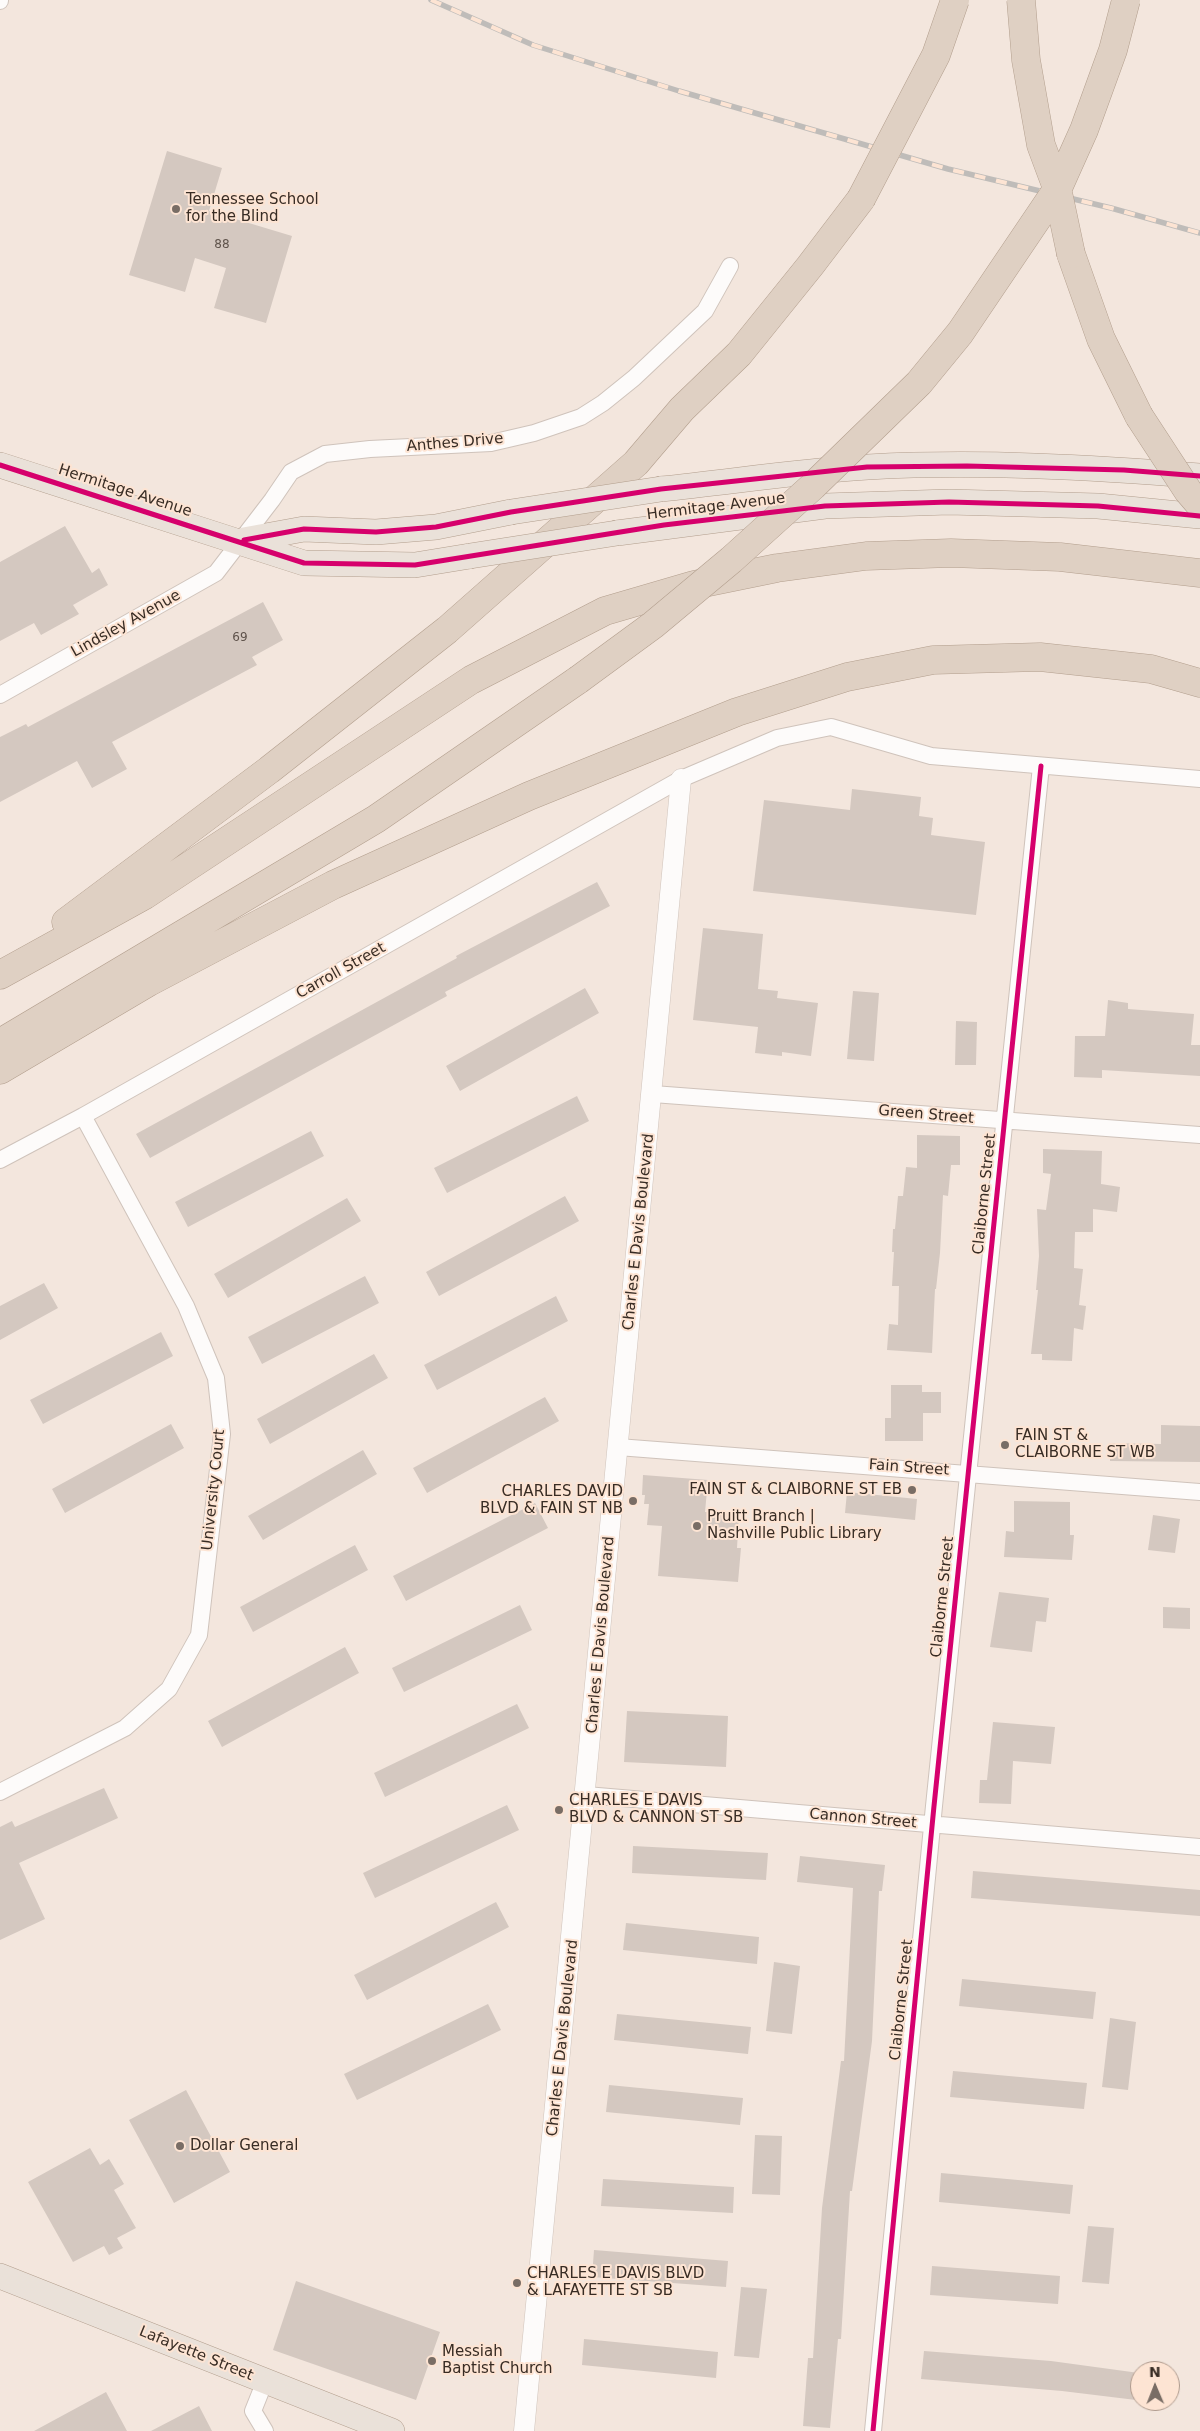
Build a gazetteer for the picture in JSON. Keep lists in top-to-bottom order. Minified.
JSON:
{"streets":{"main road":["Hermitage Avenue","Lafayette Street"],"street":["Anthes Drive","Lindsley Avenue","Carroll Street","Green Street","Claiborne Street","Charles E Davis Boulevard","Fain Street","University Court","Cannon Street"]},"crossings":[["Anthes Drive","Hermitage Avenue"],["Anthes Drive","Lindsley Avenue"],["Hermitage Avenue","Lindsley Avenue"],["Carroll Street","Claiborne Street"],["Carroll Street","Charles E Davis Boulevard"],["Carroll Street","University Court"],["Green Street","Claiborne Street"],["Green Street","Charles E Davis Boulevard"],["Claiborne Street","Fain Street"],["Claiborne Street","Cannon Street"],["Charles E Davis Boulevard","Fain Street"],["Charles E Davis Boulevard","Cannon Street"]],"places":["Tennessee School for the Blind","FAIN ST & CLAIBORNE ST WB","FAIN ST & CLAIBORNE ST EB","CHARLES DAVID BLVD & FAIN ST NB","Pruitt Branch | Nashville Public Library","CHARLES E DAVIS BLVD & CANNON ST SB","Dollar General","CHARLES E DAVIS BLVD & LAFAYETTE ST SB","Messiah Baptist Church"],"house_numbers":["88","69"],"north":"top"}
